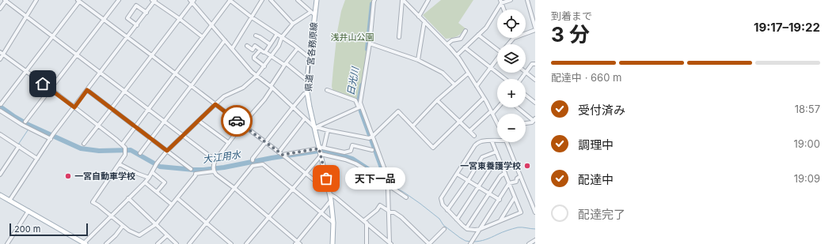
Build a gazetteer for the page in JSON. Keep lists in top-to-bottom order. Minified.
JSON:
{"streets":{"main road":["県道一宮各務原線"]},"water":["日光川","大江用水"],"parks":["浅井山公園"],"places":["一宮東養護学校","一宮自動車学校","天下一品"],"scale_bar":"200 m","page":{"heading":["3 分","到着まで","19:17–19:22"],"map_buttons":["+","−"],"bar":"配達中 · 660 m","list":[["受付済み","18:57"],["調理中","19:00"],["配達中","19:09"],"配達完了"],"bubble":"天下一品","scale":"200 m"}}
